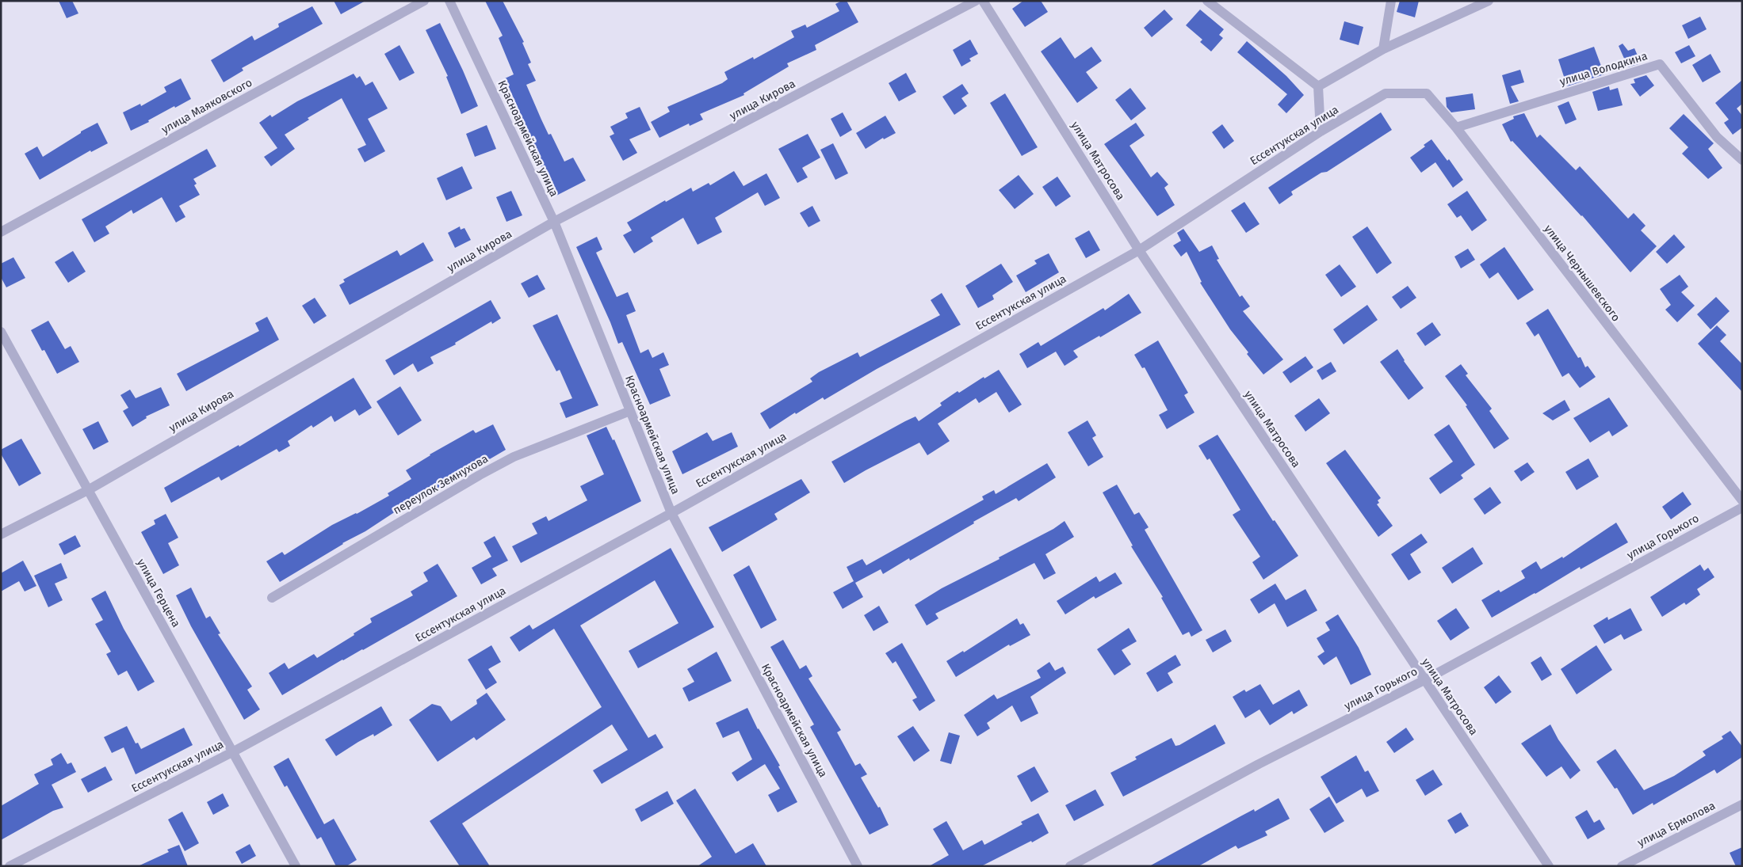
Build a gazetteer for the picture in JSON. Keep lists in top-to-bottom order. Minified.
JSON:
{"streets":{"street":["улица Володкина","улица Кирова","улица Маяковского","Ессентукская улица","Красноармейская улица","улица Матросова","улица Чернышевского","переулок Земнухова","улица Горького","улица Герцена","улица Ермолова"]},"crossings":[["улица Володкина","улица Чернышевского"],["улица Кирова","Красноармейская улица"],["улица Кирова","улица Герцена"],["Ессентукская улица","Красноармейская улица"],["Ессентукская улица","улица Матросова"],["Ессентукская улица","улица Чернышевского"],["Ессентукская улица","улица Герцена"],["Красноармейская улица","переулок Земнухова"],["улица Матросова","улица Горького"]]}
